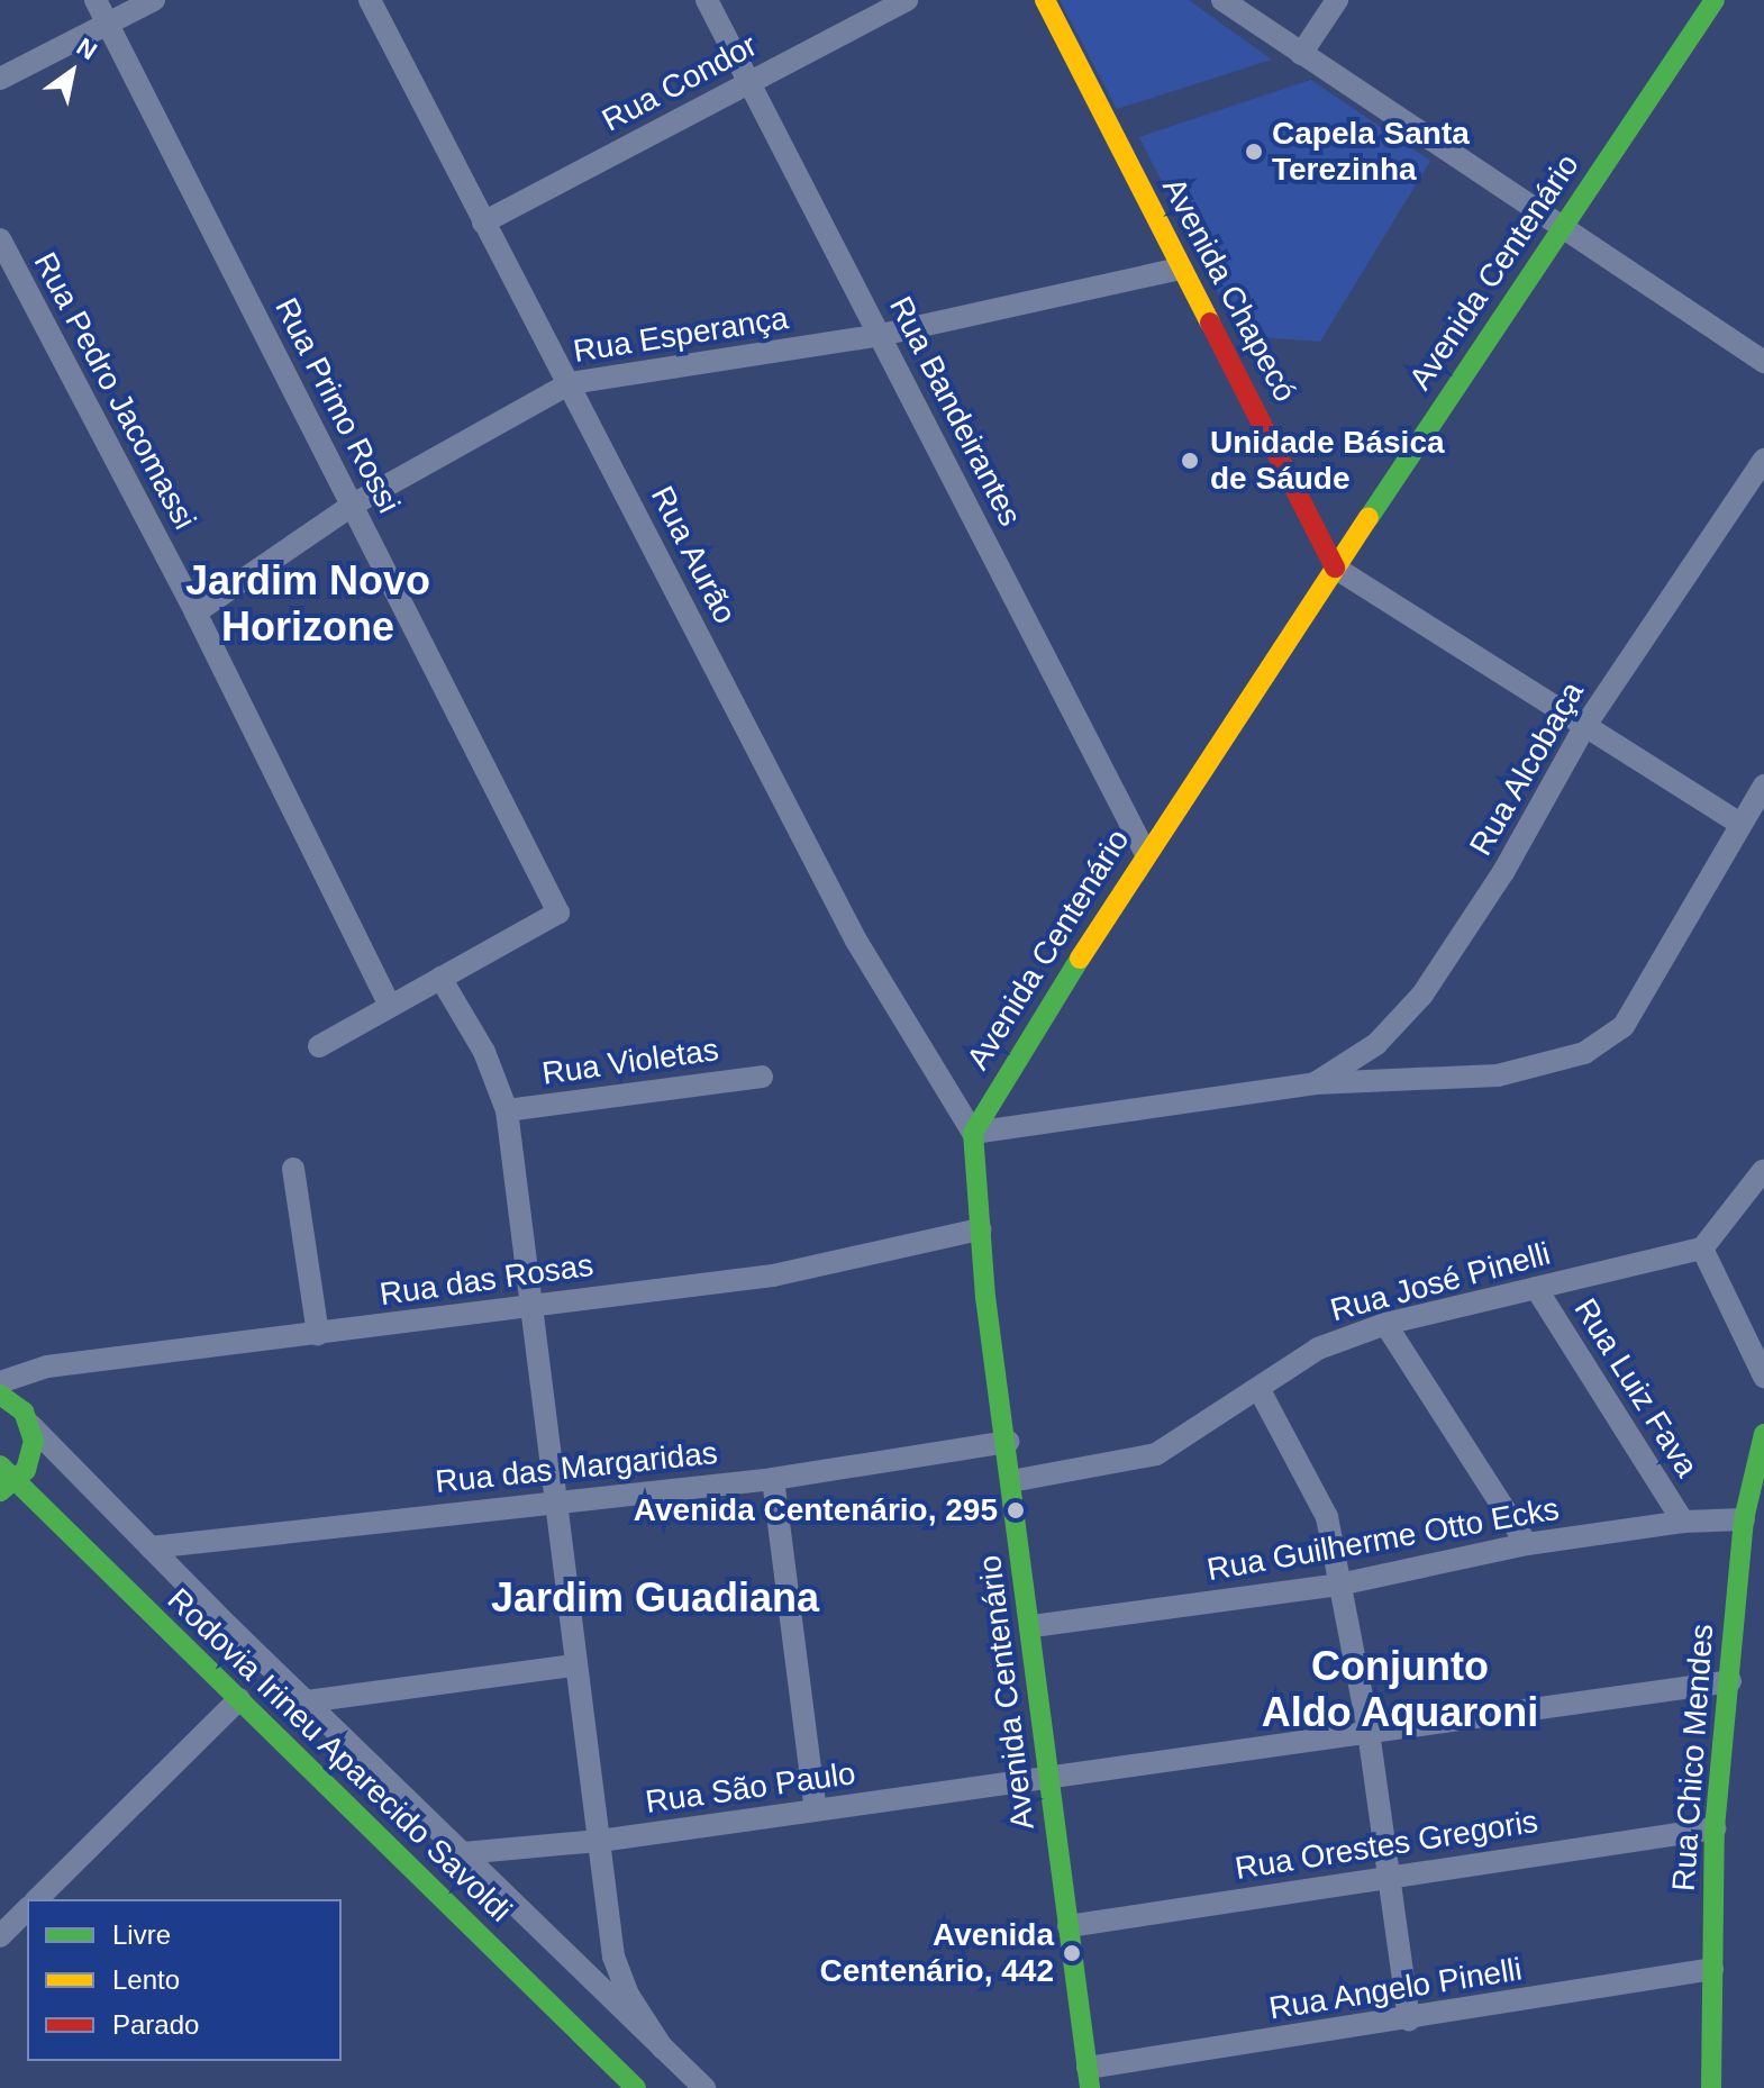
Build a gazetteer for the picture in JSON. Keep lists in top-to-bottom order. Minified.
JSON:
{"streets":{"street":["Rua Condor","Avenida Centenário","Avenida Chapecó","Rua Esperança","Rua Pedro Jacomassi","Rua Primo Rossi","Rua Bandeirantes","Rua Aurão","Rua Alcobaça","Rua Violetas","Rua das Rosas","Rua José Pinelli","Rua Luiz Fava","Rua das Margaridas","Rua Guilherme Otto Ecks","Rodovia Irineu Aparecido Savoldi","Rua Chico Mendes","Rua São Paulo","Rua Orestes Gregoris","Rua Angelo Pinelli"]},"crossings":[["Rua Condor","Rua Bandeirantes"],["Rua Condor","Rua Aurão"],["Avenida Centenário","Avenida Chapecó"],["Avenida Centenário","Rua Bandeirantes"],["Avenida Centenário","Rua Aurão"],["Avenida Centenário","Rua das Rosas"],["Avenida Centenário","Rua José Pinelli"],["Avenida Centenário","Rua das Margaridas"],["Avenida Centenário","Rua Guilherme Otto Ecks"],["Avenida Centenário","Rua São Paulo"],["Avenida Centenário","Rua Orestes Gregoris"],["Avenida Centenário","Rua Angelo Pinelli"],["Avenida Chapecó","Rua Esperança"],["Rua Esperança","Rua Pedro Jacomassi"],["Rua Esperança","Rua Primo Rossi"],["Rua Esperança","Rua Bandeirantes"],["Rua Esperança","Rua Aurão"],["Rua José Pinelli","Rua Luiz Fava"],["Rua Luiz Fava","Rua Guilherme Otto Ecks"],["Rua Guilherme Otto Ecks","Rua Chico Mendes"],["Rua Chico Mendes","Rua São Paulo"],["Rua Chico Mendes","Rua Orestes Gregoris"],["Rua Chico Mendes","Rua Angelo Pinelli"]],"districts":["Jardim Novo Horizone","Jardim Guadiana","Conjunto Aldo Aquaroni"],"places":["Capela Santa Terezinha","Unidade Básica de Sáude","Avenida Centenário, 295","Avenida Centenário, 442"],"legend":["Livre","Lento","Parado"],"north":"top right"}
